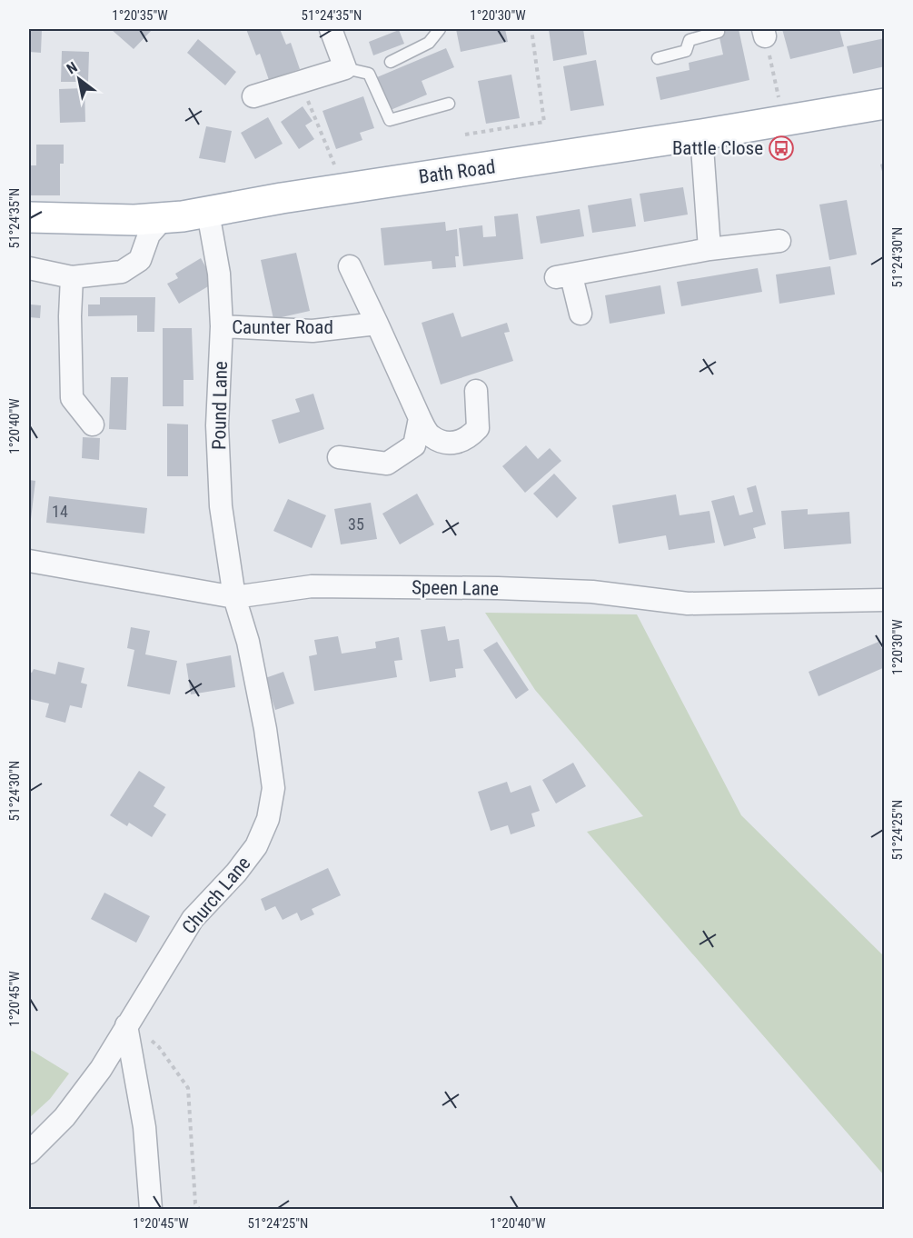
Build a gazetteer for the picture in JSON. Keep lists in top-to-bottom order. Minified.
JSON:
{"streets":{"main road":["Bath Road"],"street":["Caunter Road","Pound Lane","Speen Lane","Church Lane"]},"crossings":[["Bath Road","Pound Lane"],["Caunter Road","Pound Lane"],["Pound Lane","Speen Lane"],["Pound Lane","Church Lane"],["Speen Lane","Church Lane"]],"places":{"bus stop":["Battle Close"]},"house_numbers":["14","35"],"north":"top left","coordinates":["1°20'35\"W","51°24'35\"N","1°20'30\"W","51°24'30\"N","1°20'40\"W","51°24'25\"N","1°20'45\"W"]}
